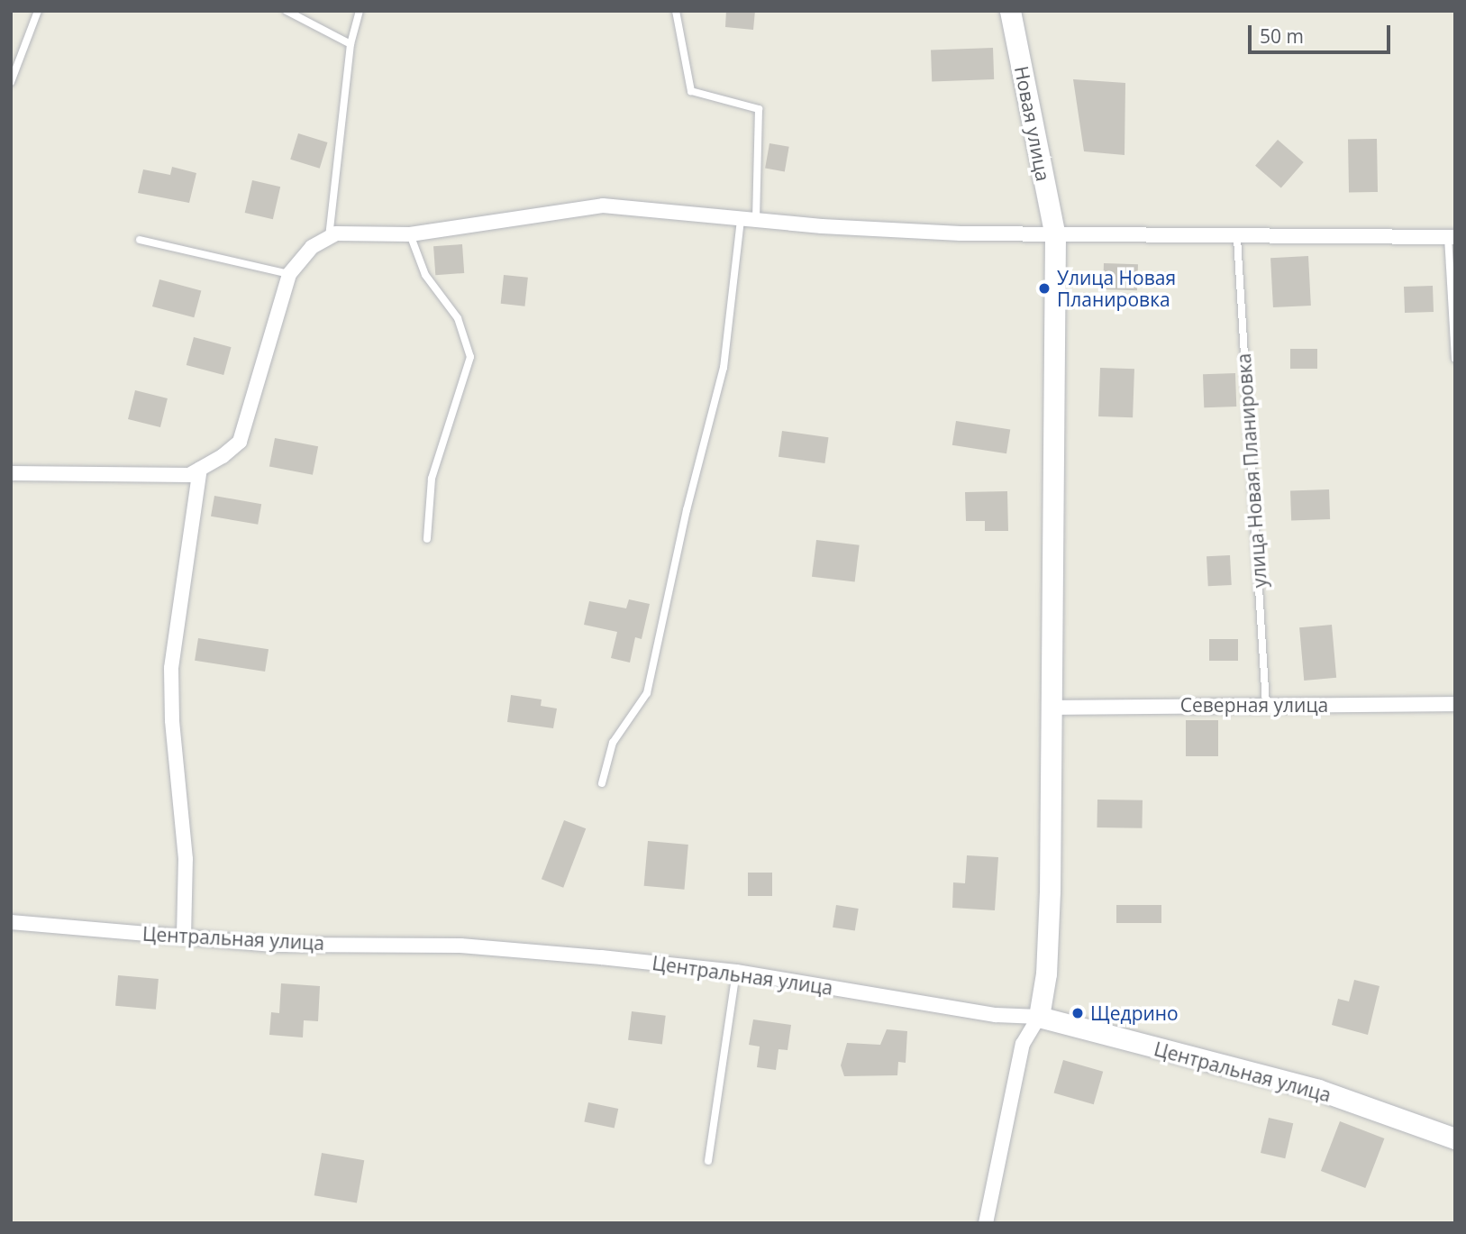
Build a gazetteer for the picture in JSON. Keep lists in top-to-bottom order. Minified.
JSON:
{"streets":{"street":["Новая улица","Северная улица","Центральная улица"],"lane":["улица Новая Планировка"]},"crossings":[["Новая улица","Северная улица"],["Новая улица","Центральная улица"],["улица Новая Планировка","Северная улица"]],"places":["Улица Новая Планировка","Щедрино"],"scale_bar":"50 m"}
